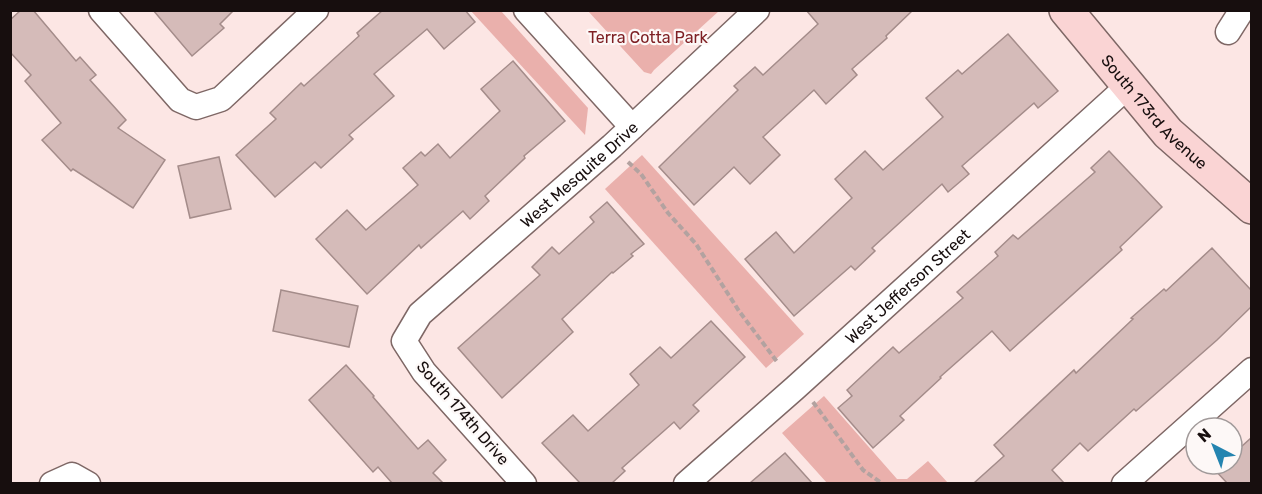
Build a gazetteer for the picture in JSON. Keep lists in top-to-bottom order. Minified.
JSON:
{"streets":{"street":["South 173rd Avenue","West Mesquite Drive","West Jefferson Street","South 174th Drive"]},"crossings":[["South 173rd Avenue","West Jefferson Street"],["West Mesquite Drive","South 174th Drive"]],"parks":["Terra Cotta Park"],"north":"top left"}
